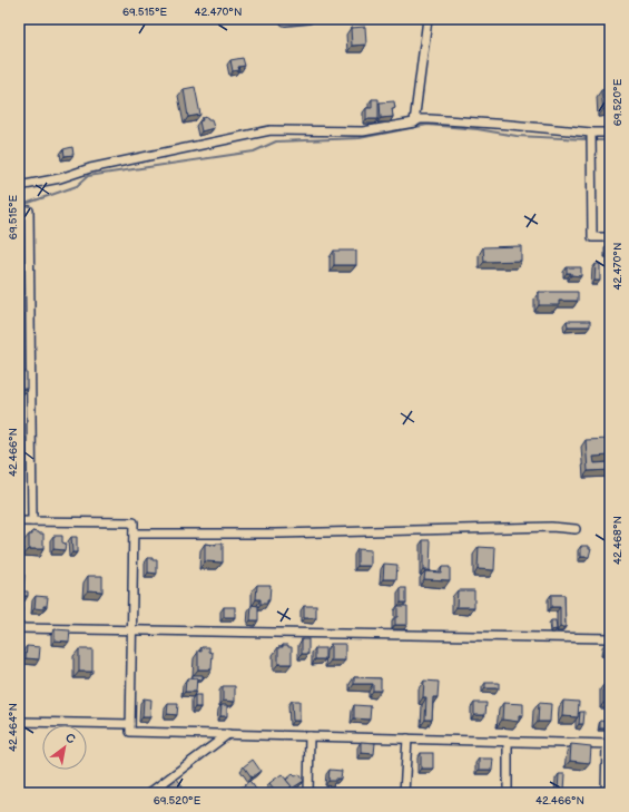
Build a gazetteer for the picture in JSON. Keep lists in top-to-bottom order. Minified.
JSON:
{"north":"top right","coordinates":["69.515°E","42.470°N","69.520°E","42.466°N","42.468°N","42.464°N"]}
